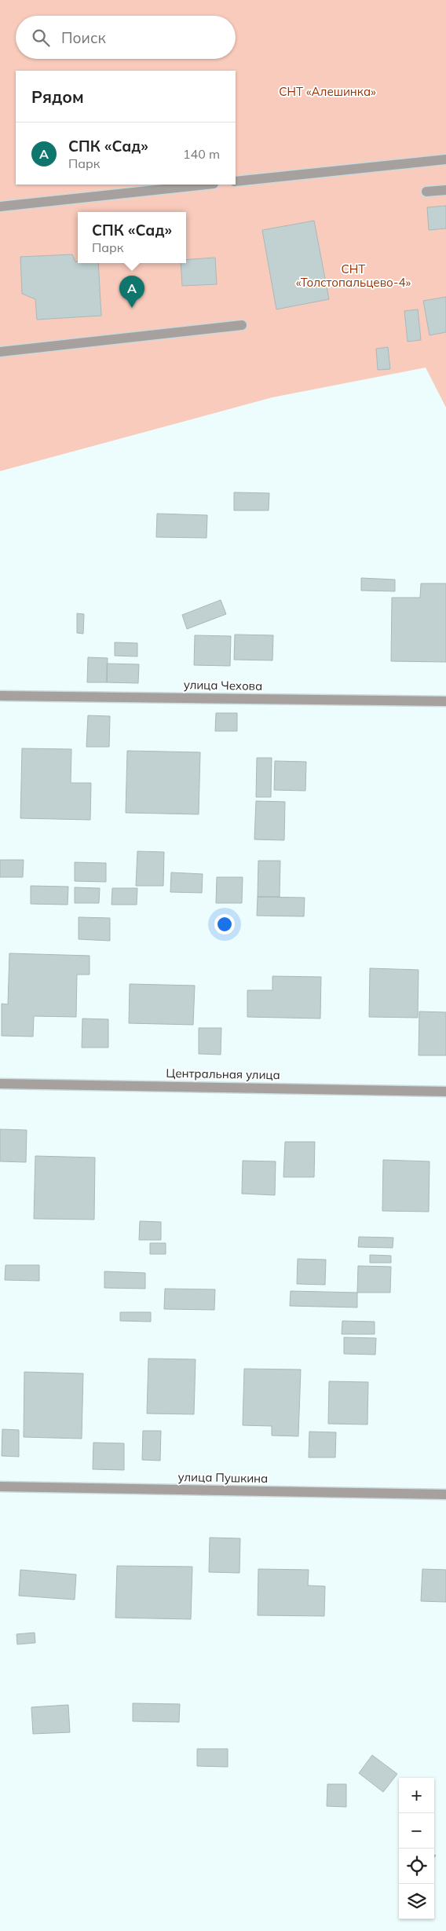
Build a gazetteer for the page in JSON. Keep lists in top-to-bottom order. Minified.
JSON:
{"streets":{"street":["улица Чехова","Центральная улица","улица Пушкина"]},"parks":["СНТ «Алешинка»","СНТ «Толстопальцево-4»"],"page":{"search":"Поиск","heading":"Рядом","list":[{"mark":"A","name":"СПК «Сад»","note":"Парк","value":"140 m"}],"popup":["СПК «Сад»","Парк"],"pins":"A","map_buttons":["+","−"]}}
